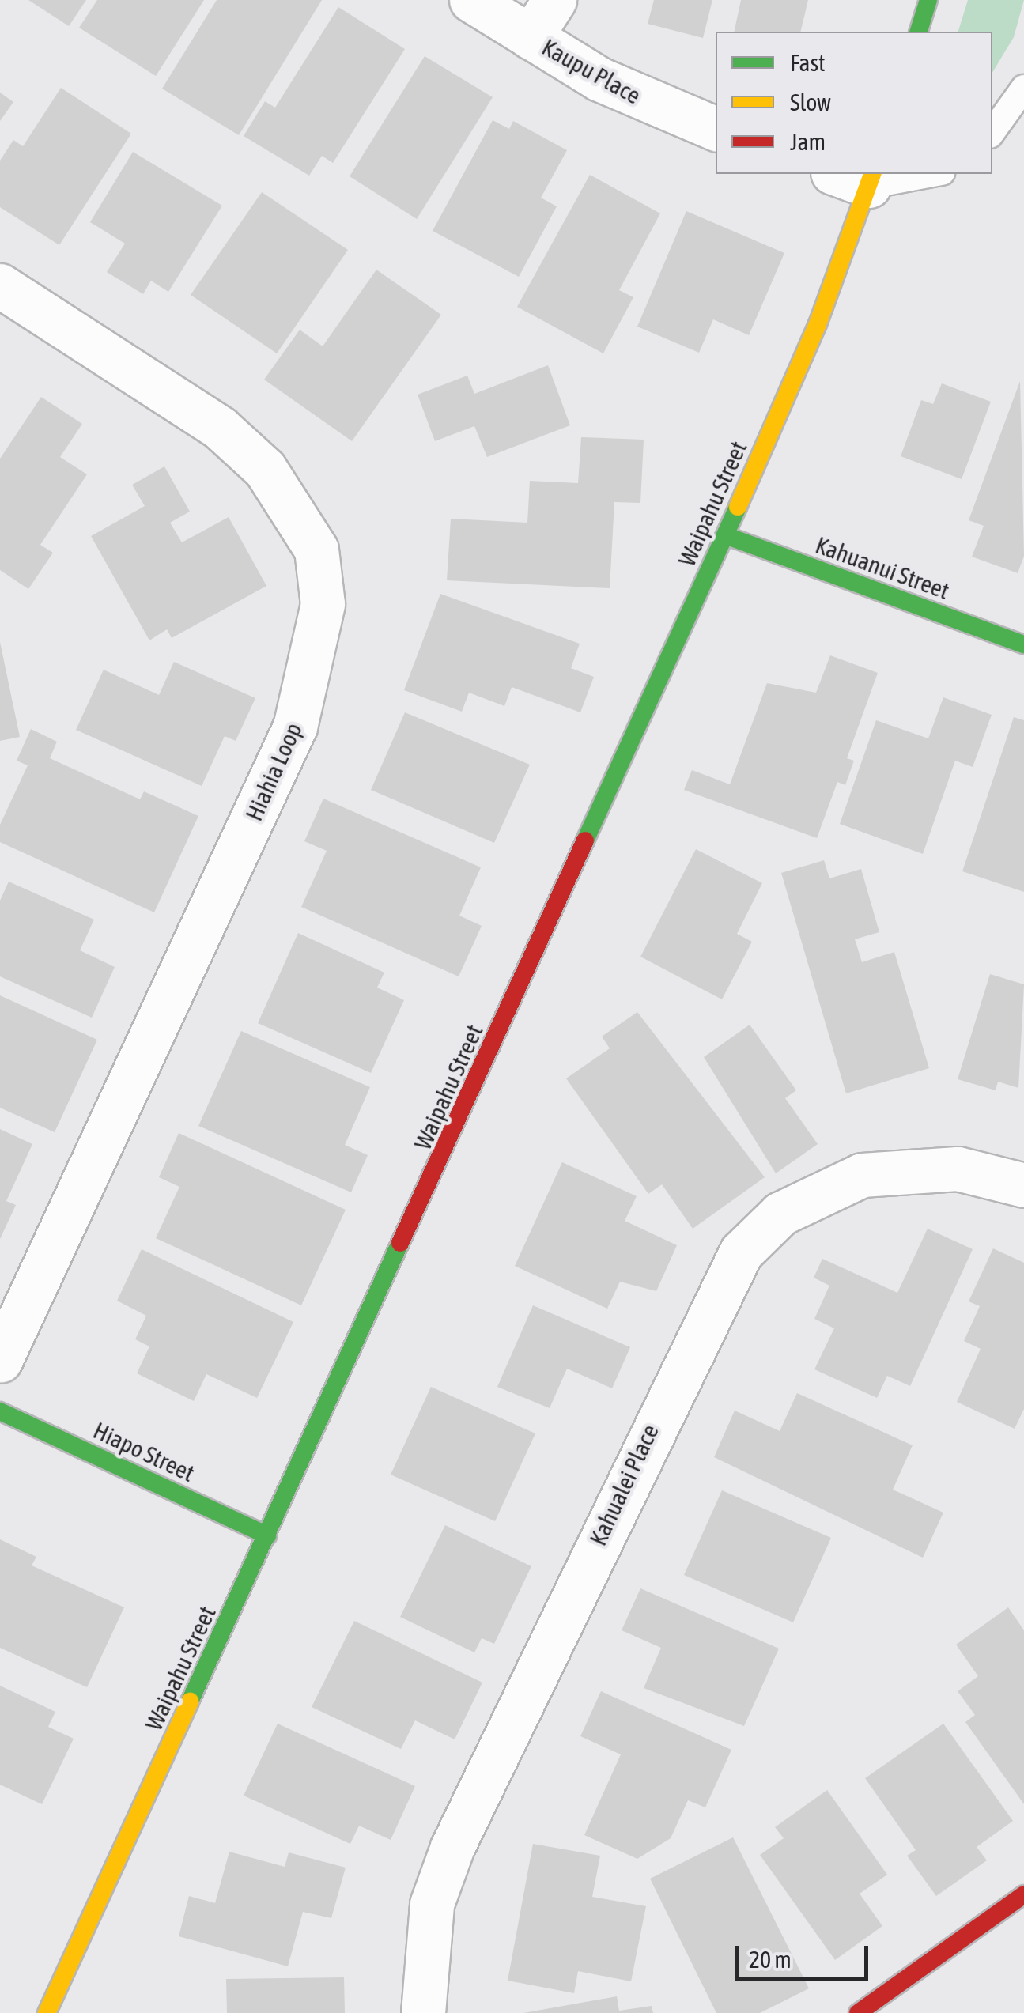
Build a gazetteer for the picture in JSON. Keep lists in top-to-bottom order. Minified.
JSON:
{"streets":{"street":["Kaupu Place","Waipahu Street","Kahuanui Street","Hiahia Loop","Hiapo Street","Kahualei Place"]},"crossings":[["Waipahu Street","Kahuanui Street"],["Waipahu Street","Hiapo Street"]],"legend":["Fast","Slow","Jam"],"scale_bar":"20 m"}
